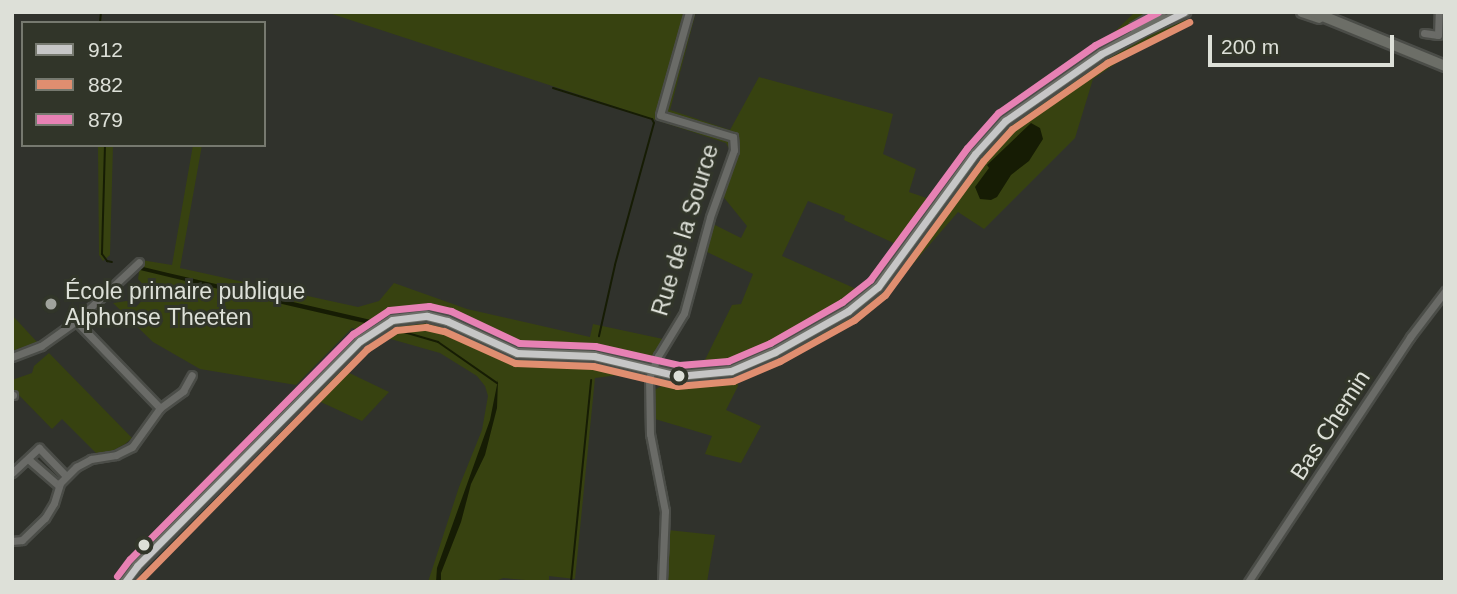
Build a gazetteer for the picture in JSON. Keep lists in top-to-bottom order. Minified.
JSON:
{"streets":{"street":["Rue de la Source","Bas Chemin"]},"places":["École primaire publique Alphonse Theeten"],"lines":["transit line 912","transit line 879","transit line 882"],"legend":["912","882","879"],"scale_bar":"200 m"}
